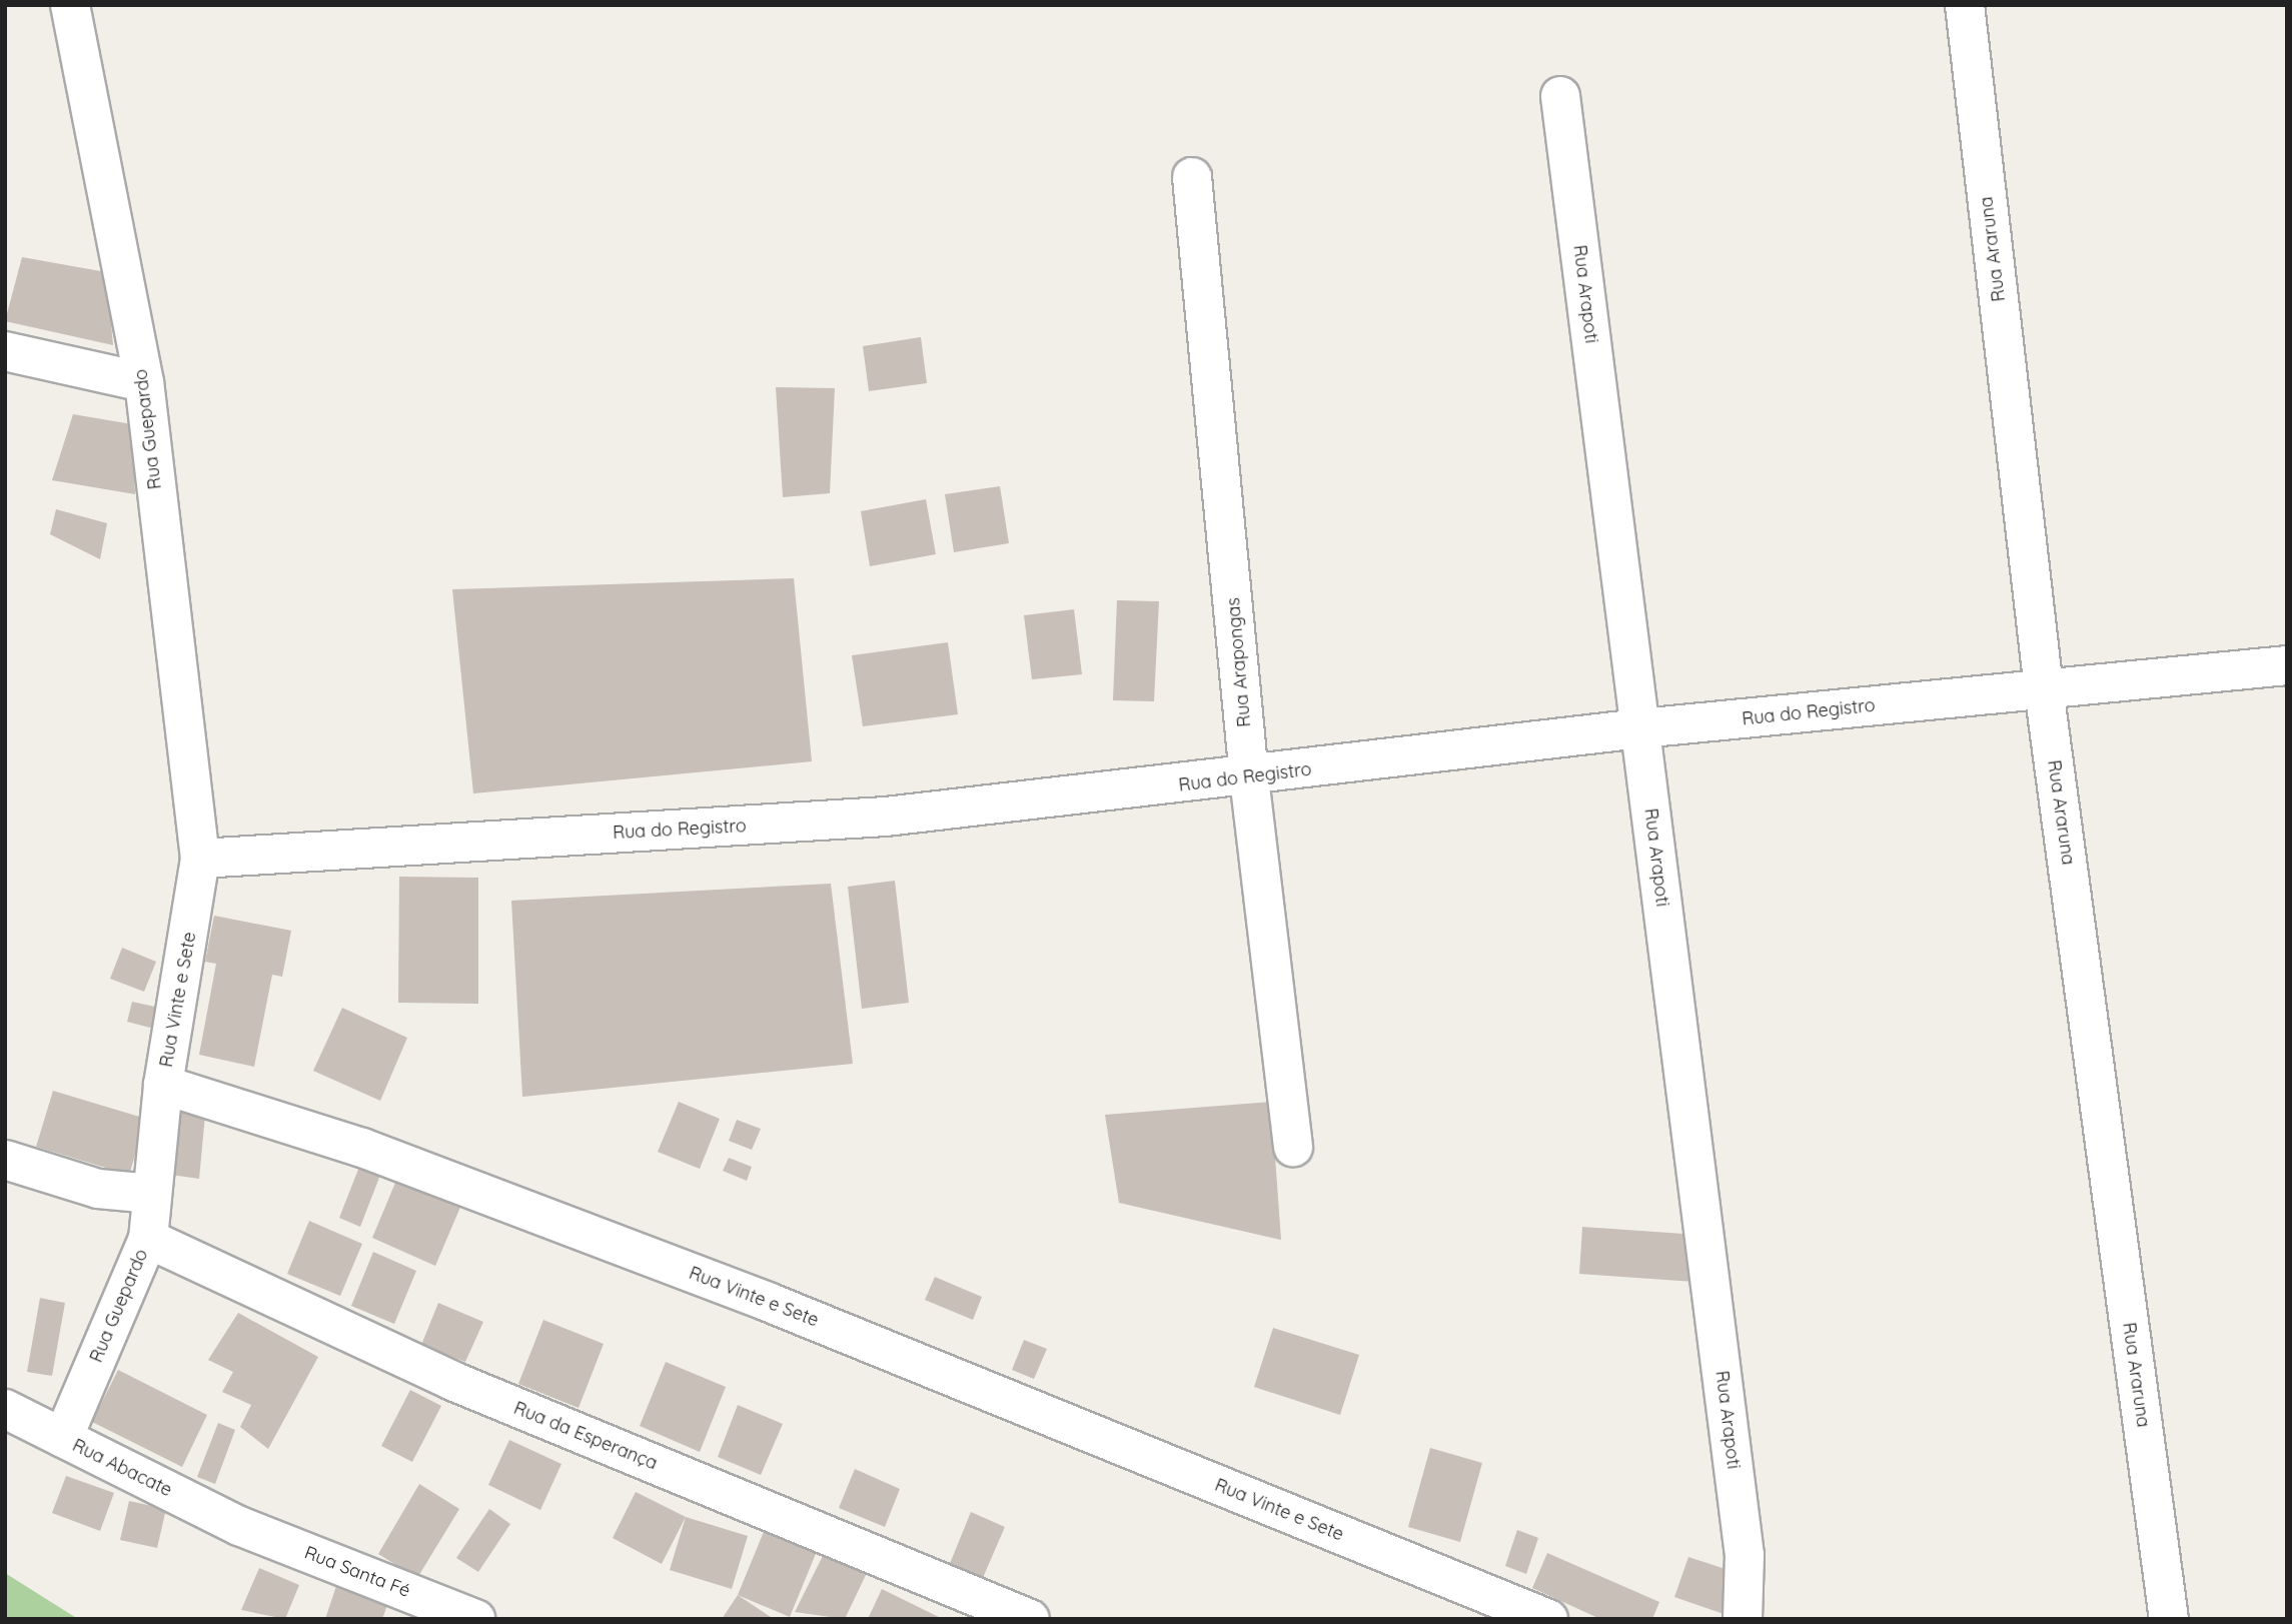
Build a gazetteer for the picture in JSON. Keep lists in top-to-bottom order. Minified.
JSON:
{"streets":{"street":["Rua Araruna","Rua Arapoti","Rua Guepardo","Rua Arapongas","Rua do Registro","Rua Vinte e Sete","Rua da Esperança","Rua Abacate","Rua Santa Fé"]},"crossings":[["Rua Araruna","Rua do Registro"],["Rua Arapoti","Rua do Registro"],["Rua Guepardo","Rua do Registro"],["Rua Guepardo","Rua Vinte e Sete"],["Rua Guepardo","Rua da Esperança"],["Rua Guepardo","Rua Abacate"],["Rua Arapongas","Rua do Registro"],["Rua do Registro","Rua Vinte e Sete"],["Rua Abacate","Rua Santa Fé"]]}
